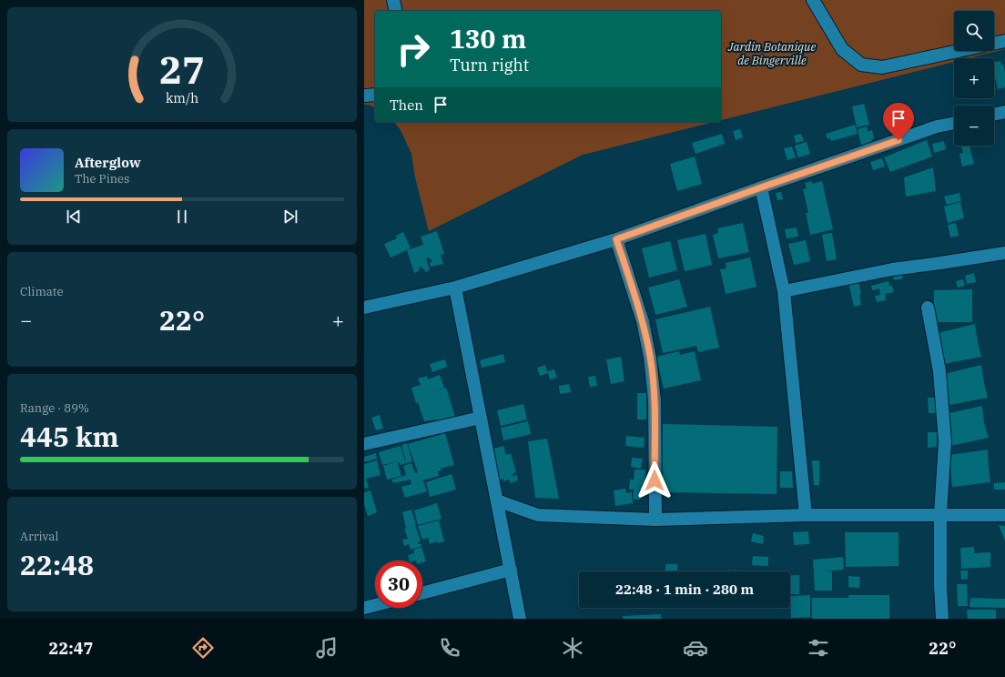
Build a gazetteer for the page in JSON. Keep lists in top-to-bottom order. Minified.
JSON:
{"parks":["Jardin Botanique de Bingerville"],"page":{"map_buttons":["+","−"],"turn":["130 m","Turn right"],"then":"Then","song":["Afterglow","The Pines"],"tile":["Climate",["Range · 89%","445 km"],["Arrival","22:48"]],"heat":["−","22°","+"],"limit":"30","trip":"22:48 · 1 min · 280 m","tabs":["22:47","22°"],"gauge":["27","km/h"]}}
